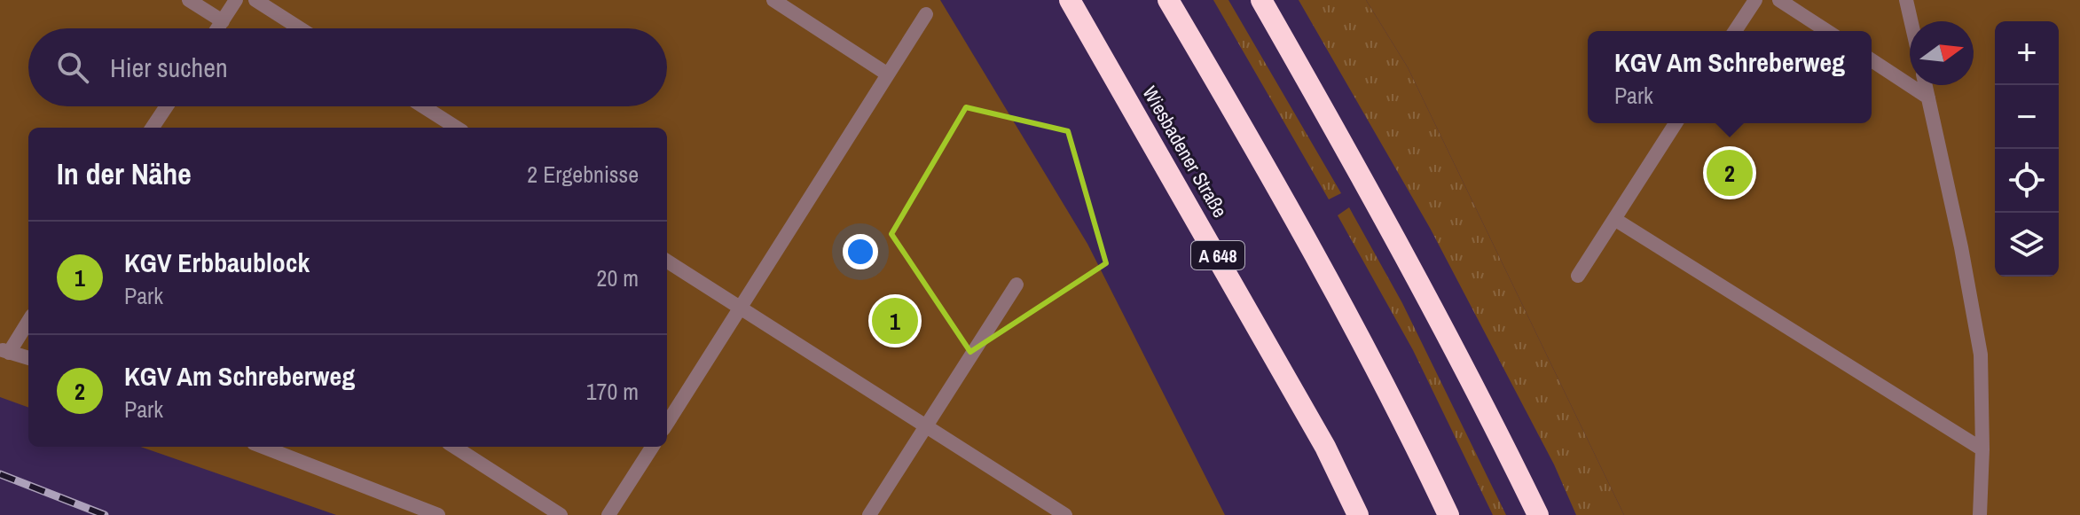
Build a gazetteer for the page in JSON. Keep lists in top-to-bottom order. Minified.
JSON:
{"streets":{"highway":["Wiesbadener Straße","A 648"]},"north":"right","page":{"map_buttons":["+","−"],"search":"Hier suchen","popup":["KGV Am Schreberweg","Park"],"heading":["In der Nähe","2 Ergebnisse"],"pins":["2","1"],"list":[{"mark":"1","name":"KGV Erbbaublock","note":"Park","value":"20 m"},{"mark":"2","name":"KGV Am Schreberweg","note":"Park","value":"170 m"}]}}
